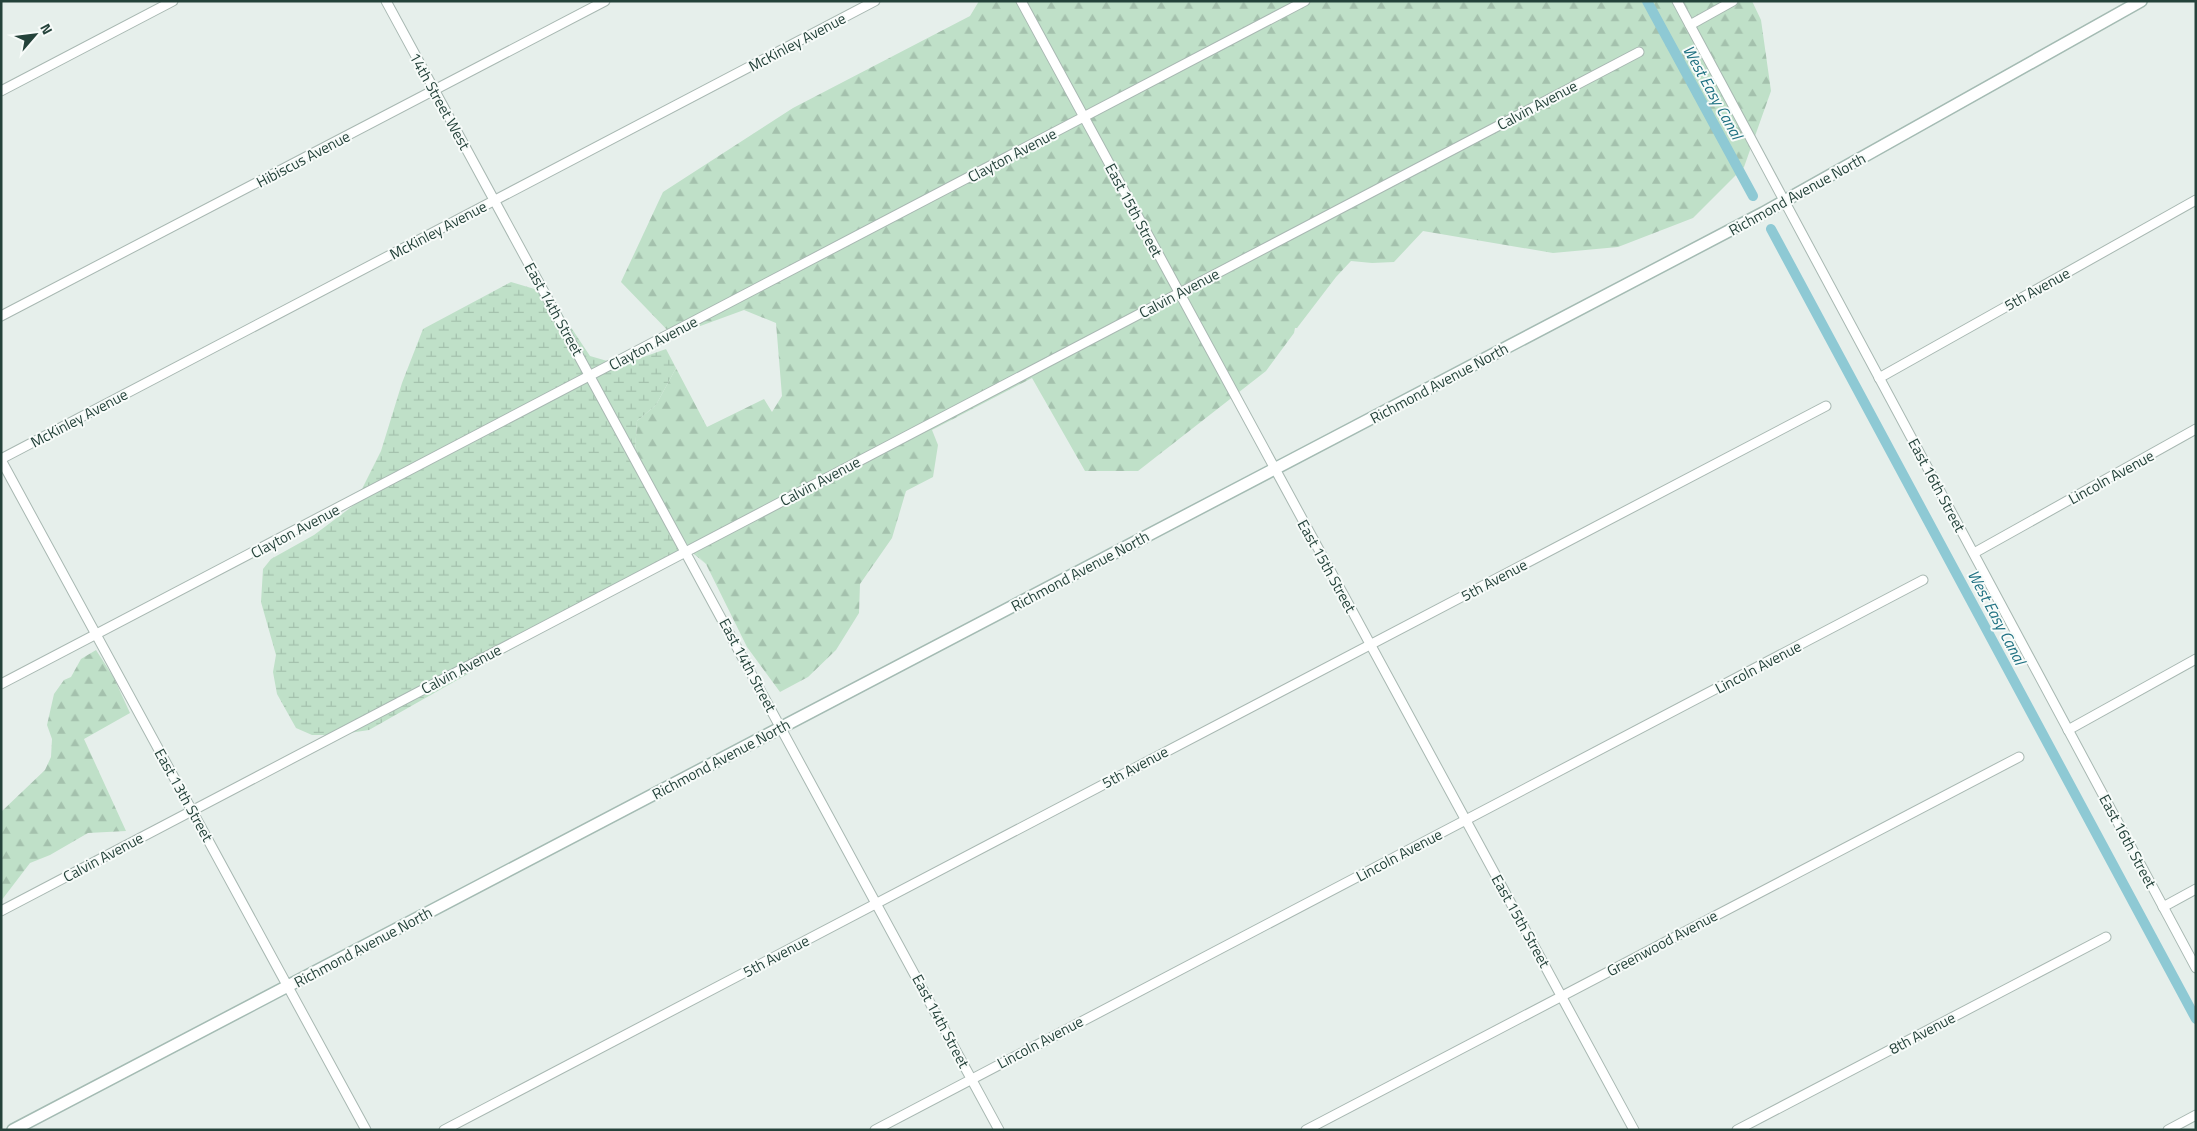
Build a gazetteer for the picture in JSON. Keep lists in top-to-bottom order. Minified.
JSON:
{"streets":{"street":["McKinley Avenue","14th Street West","Calvin Avenue","Clayton Avenue","Hibiscus Avenue","Richmond Avenue North","East 15th Street","5th Avenue","East 14th Street","Lincoln Avenue","East 16th Street","East 13th Street","Greenwood Avenue","8th Avenue"]},"crossings":[["McKinley Avenue","14th Street West"],["McKinley Avenue","East 14th Street"],["McKinley Avenue","East 13th Street"],["14th Street West","Hibiscus Avenue"],["14th Street West","East 14th Street"],["Calvin Avenue","East 15th Street"],["Calvin Avenue","East 14th Street"],["Calvin Avenue","East 13th Street"],["Clayton Avenue","East 15th Street"],["Clayton Avenue","East 14th Street"],["Clayton Avenue","East 13th Street"],["Richmond Avenue North","East 15th Street"],["Richmond Avenue North","East 14th Street"],["Richmond Avenue North","East 16th Street"],["Richmond Avenue North","East 13th Street"],["East 15th Street","5th Avenue"],["East 15th Street","Lincoln Avenue"],["East 15th Street","Greenwood Avenue"],["5th Avenue","East 14th Street"],["5th Avenue","East 16th Street"],["East 14th Street","Lincoln Avenue"],["Lincoln Avenue","East 16th Street"]],"water":["West Easy Canal"],"north":"top right"}
